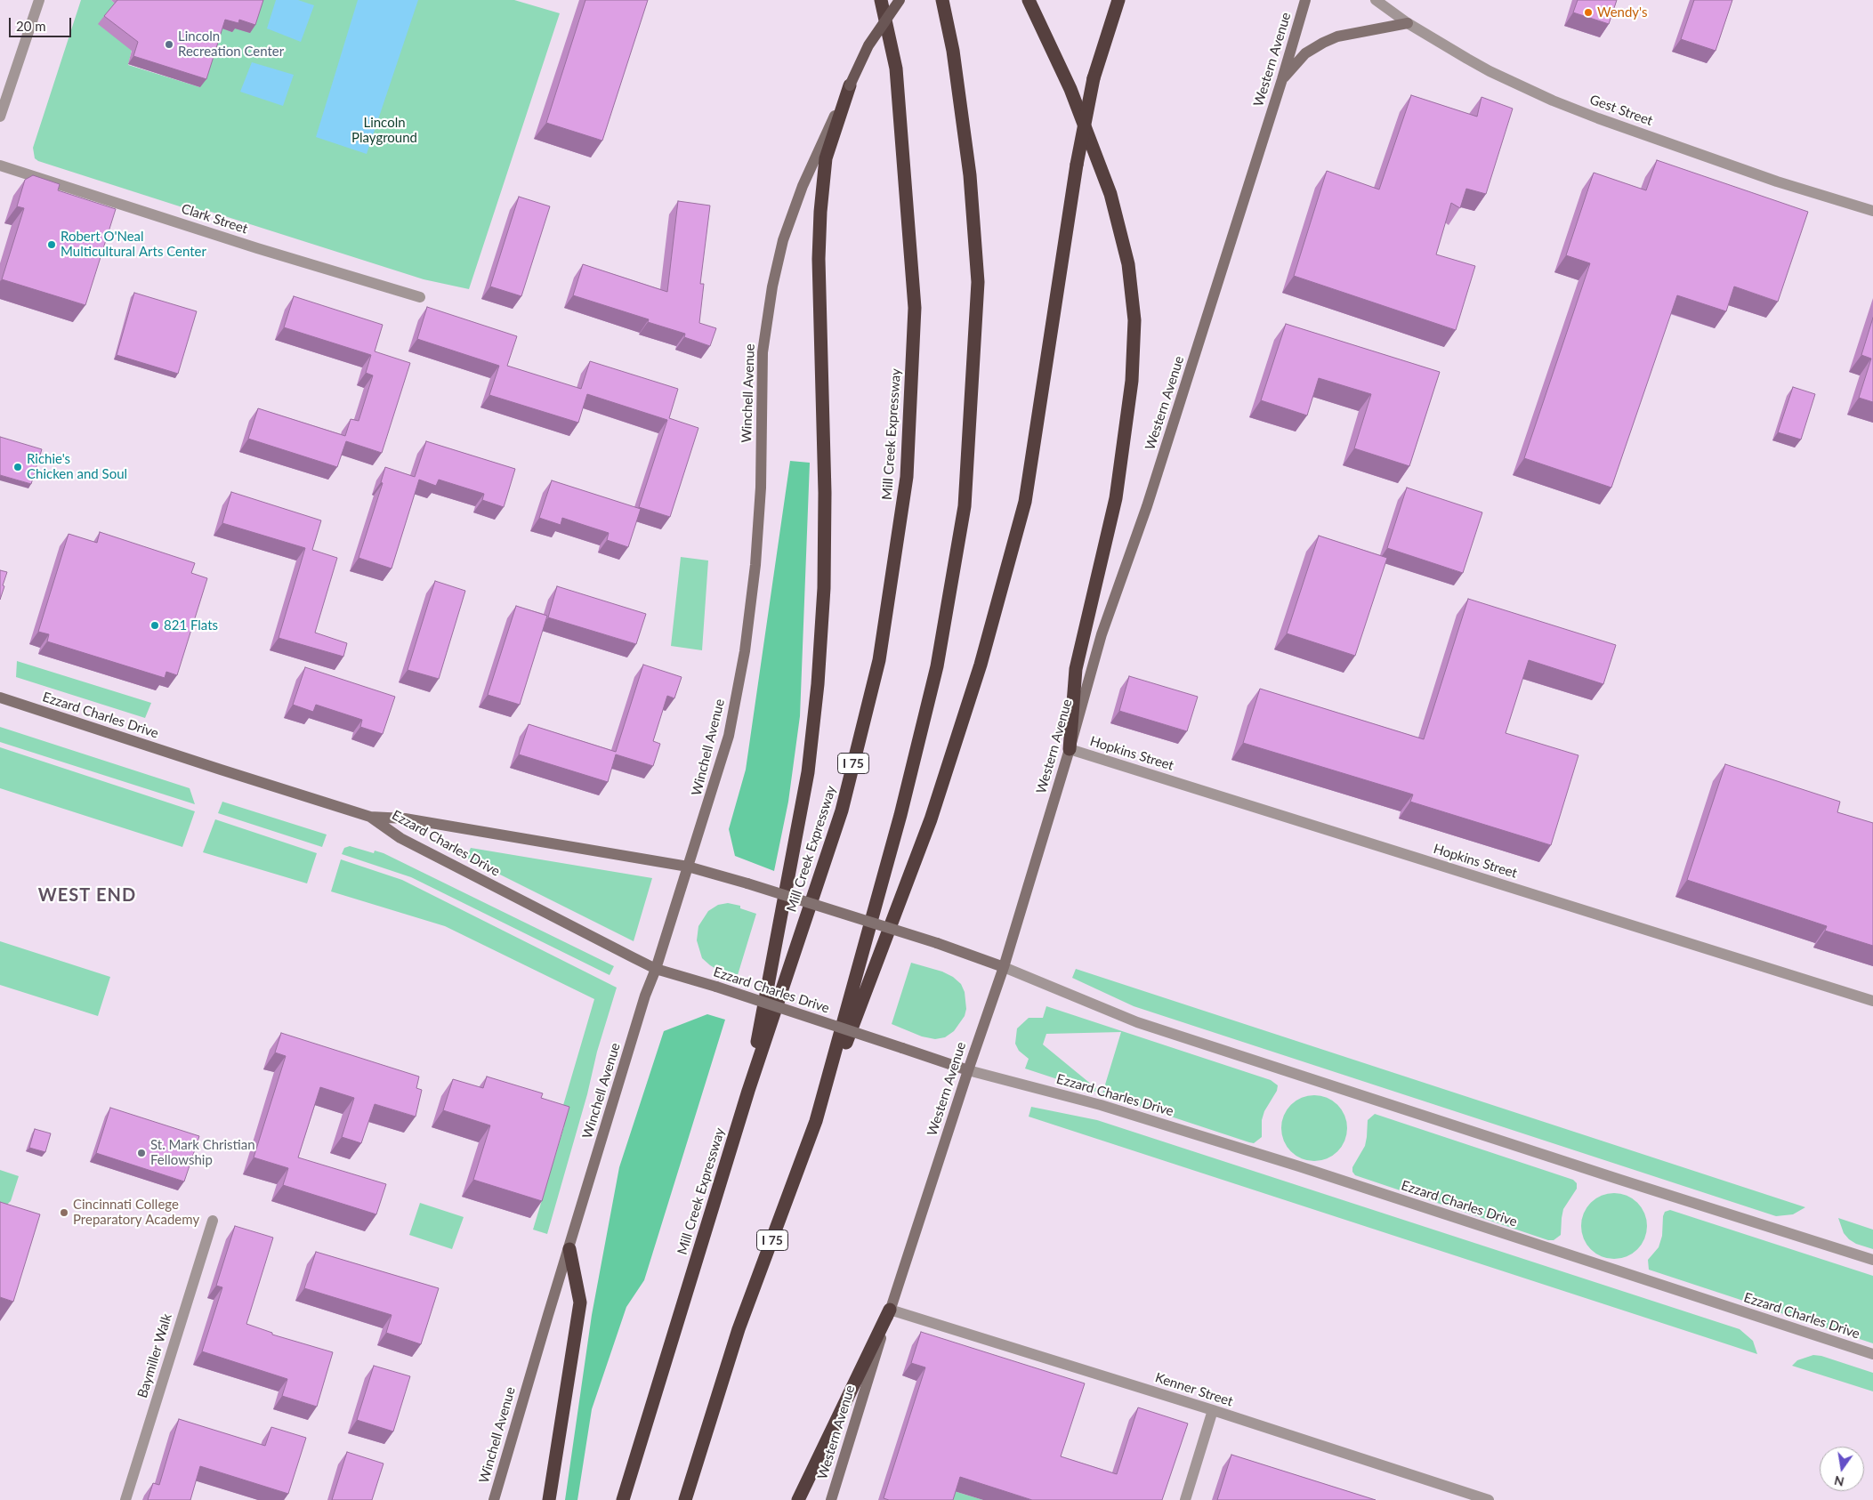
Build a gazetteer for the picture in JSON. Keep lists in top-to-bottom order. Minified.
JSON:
{"streets":{"highway":["Mill Creek Expressway","I 75"],"main road":["Western Avenue","Winchell Avenue","Ezzard Charles Drive"],"street":["Gest Street","Clark Street","Hopkins Street","Baymiller Walk","Kenner Street"]},"crossings":[["Western Avenue","Ezzard Charles Drive"],["Western Avenue","Hopkins Street"],["Western Avenue","Kenner Street"],["Winchell Avenue","Ezzard Charles Drive"]],"districts":["WEST END"],"parks":["Lincoln Playground"],"places":["Wendy's","Lincoln Recreation Center","Robert O'Neal Multicultural Arts Center","Richie's Chicken and Soul","821 Flats","St. Mark Christian Fellowship","Cincinnati College Preparatory Academy"],"scale_bar":"20 m","north":"bottom"}
